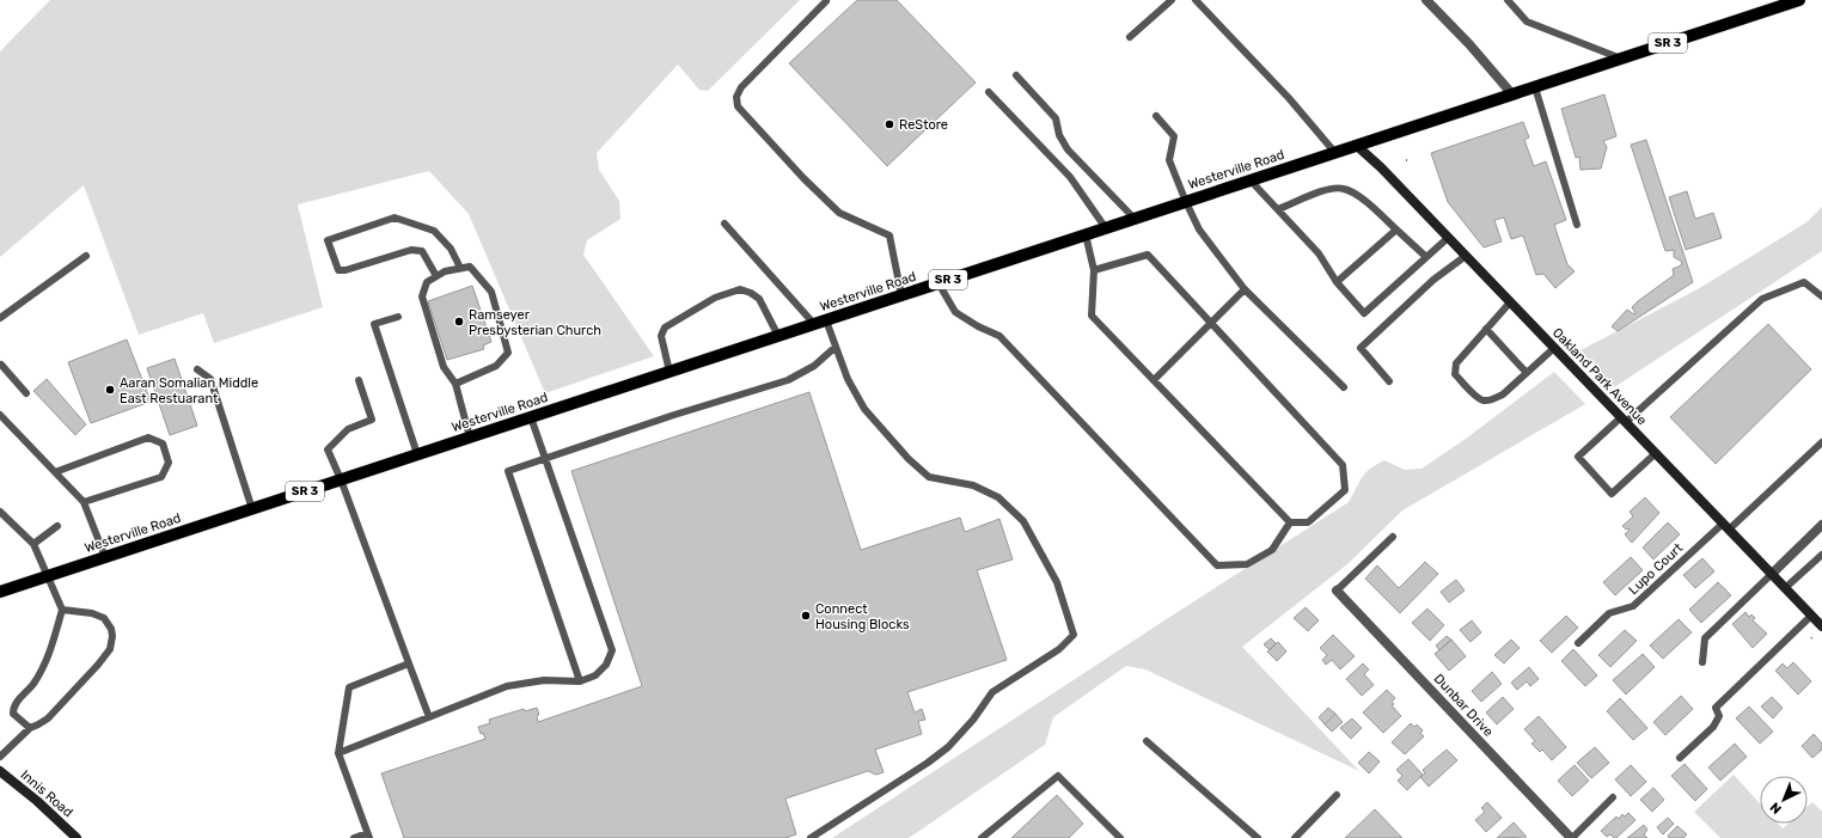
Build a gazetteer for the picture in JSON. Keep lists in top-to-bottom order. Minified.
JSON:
{"streets":{"main road":["SR 3","Westerville Road","Oakland Park Avenue","Innis Road"],"street":["Dunbar Drive"],"lane":["Lupo Court"]},"crossings":[["Westerville Road","Oakland Park Avenue"],["Oakland Park Avenue","Lupo Court"]],"places":["ReStore","Ramseyer Presbysterian Church","Aaran Somalian Middle East Restuarant","Connect Housing Blocks"],"north":"bottom left"}
